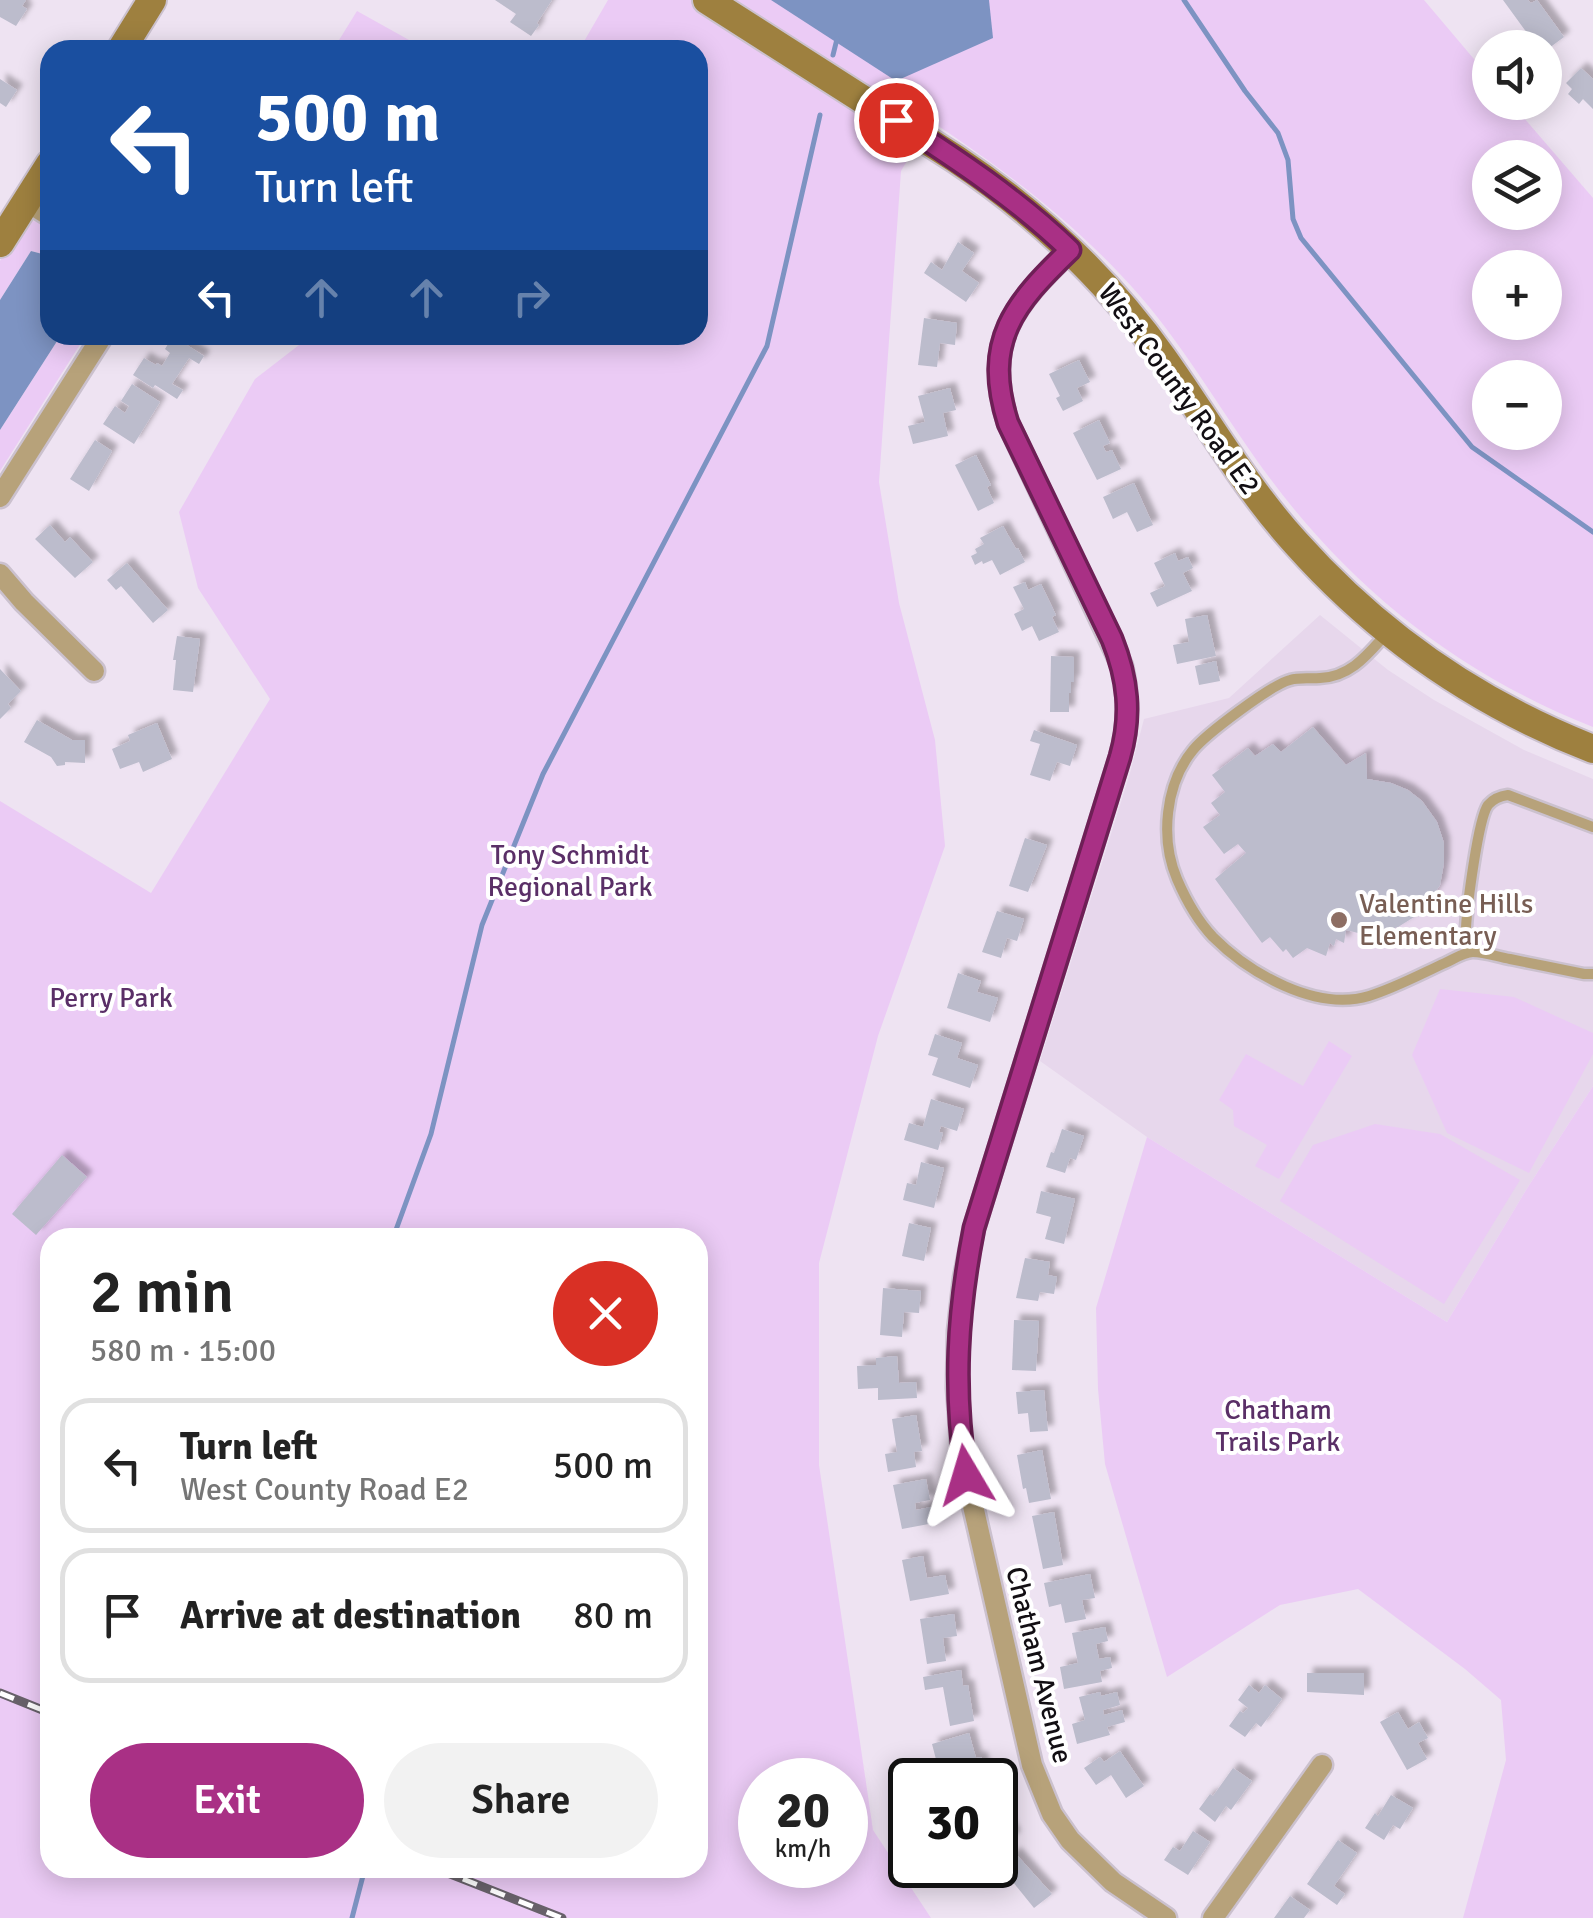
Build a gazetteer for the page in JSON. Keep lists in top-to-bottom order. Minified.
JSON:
{"streets":{"street":["West County Road E2","Chatham Avenue"]},"crossings":[["West County Road E2","Chatham Avenue"]],"parks":["Tony Schmidt Regional Park","Perry Park","Chatham Trails Park"],"places":["Valentine Hills Elementary"],"page":{"map_buttons":["+","−"],"turn":["500 m","Turn left"],"heading":["2 min","580 m · 15:00"],"list":[{"name":"Turn left","note":"West County Road E2","value":"500 m"},{"name":"Arrive at destination","value":"80 m"}],"buttons":["Exit","Share"],"speed":"20 km/h","limit":"30"}}
